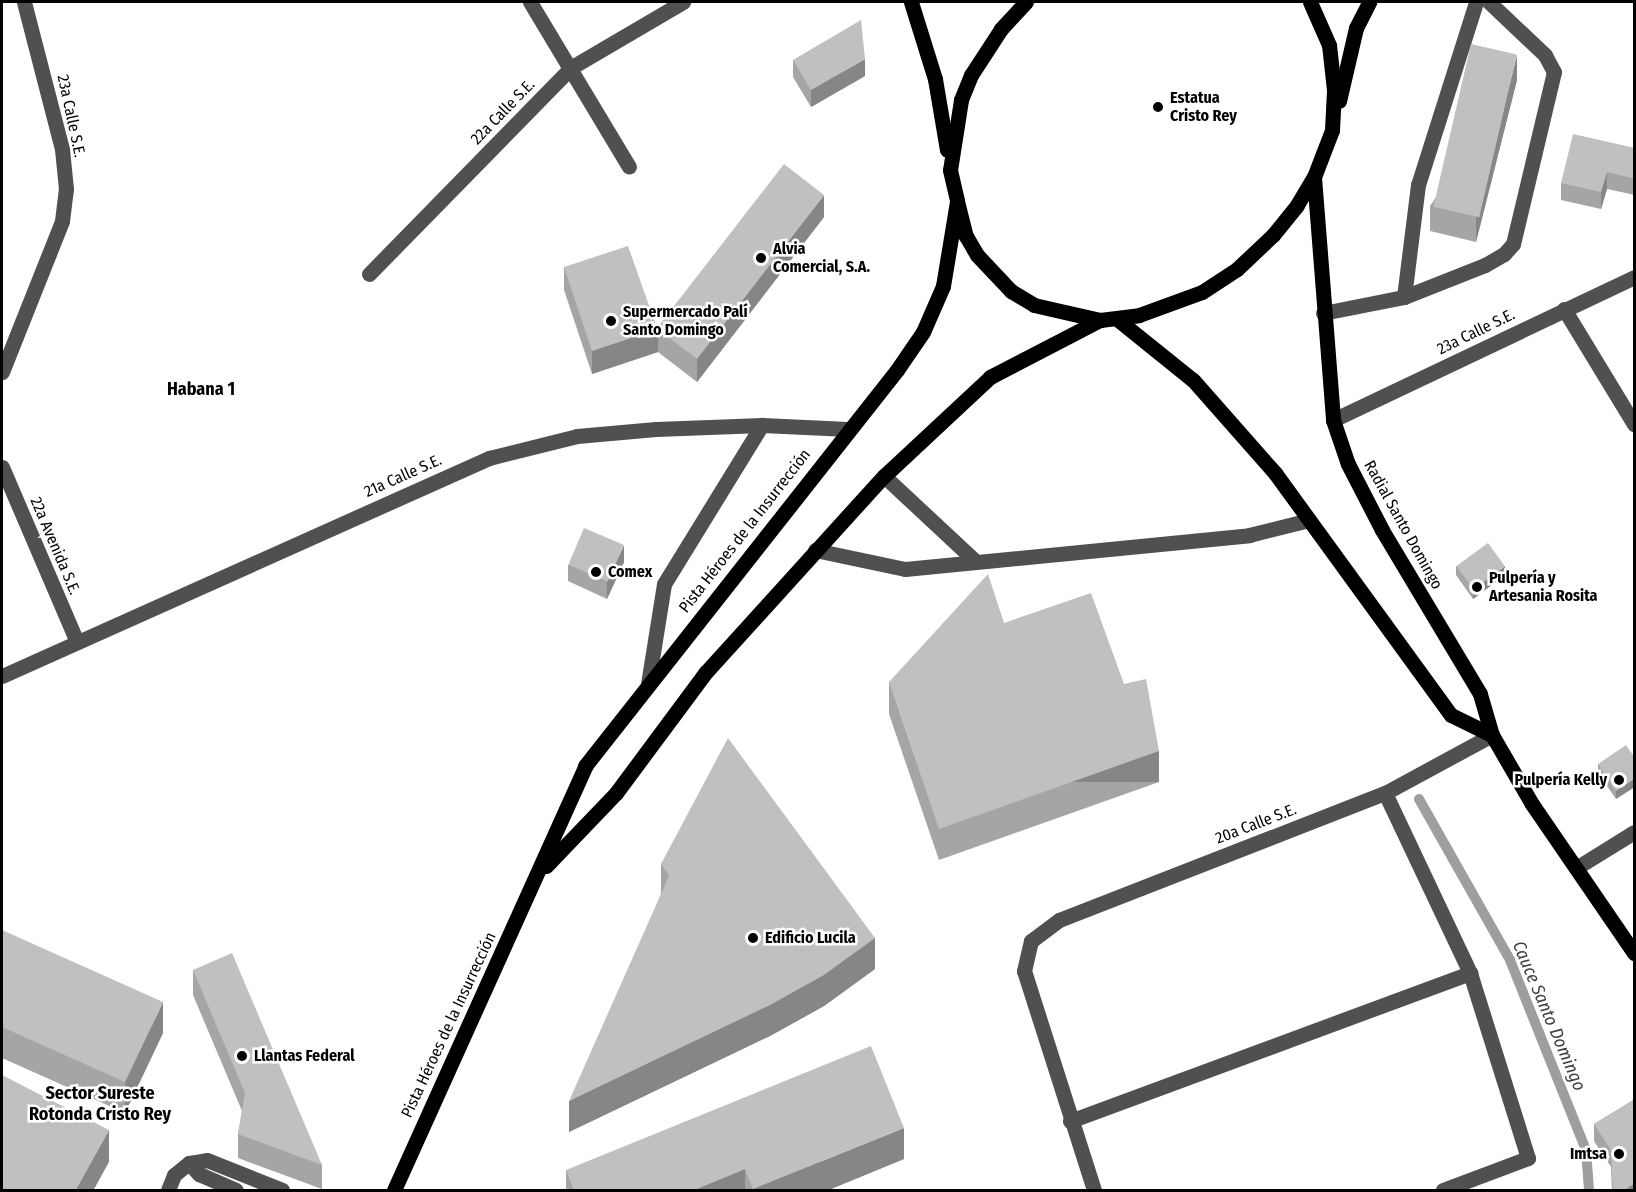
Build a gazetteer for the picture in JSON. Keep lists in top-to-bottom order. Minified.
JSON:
{"streets":{"main road":["Radial Santo Domingo","Pista Héroes de la Insurrección"],"street":["22a Calle S.E.","23a Calle S.E.","21a Calle S.E.","22a Avenida S.E.","20a Calle S.E."]},"crossings":[["23a Calle S.E.","Radial Santo Domingo"],["21a Calle S.E.","Pista Héroes de la Insurrección"],["21a Calle S.E.","22a Avenida S.E."],["Radial Santo Domingo","20a Calle S.E."]],"districts":["Habana 1","Sector Sureste Rotonda Cristo Rey"],"water":["Cauce Santo Domingo"],"places":["Estatua Cristo Rey","Alvia Comercial, S.A.","Supermercado Palí Santo Domingo","Comex","Pulpería y Artesania Rosita","Pulpería Kelly","Edificio Lucila","Llantas Federal","Imtsa"]}
